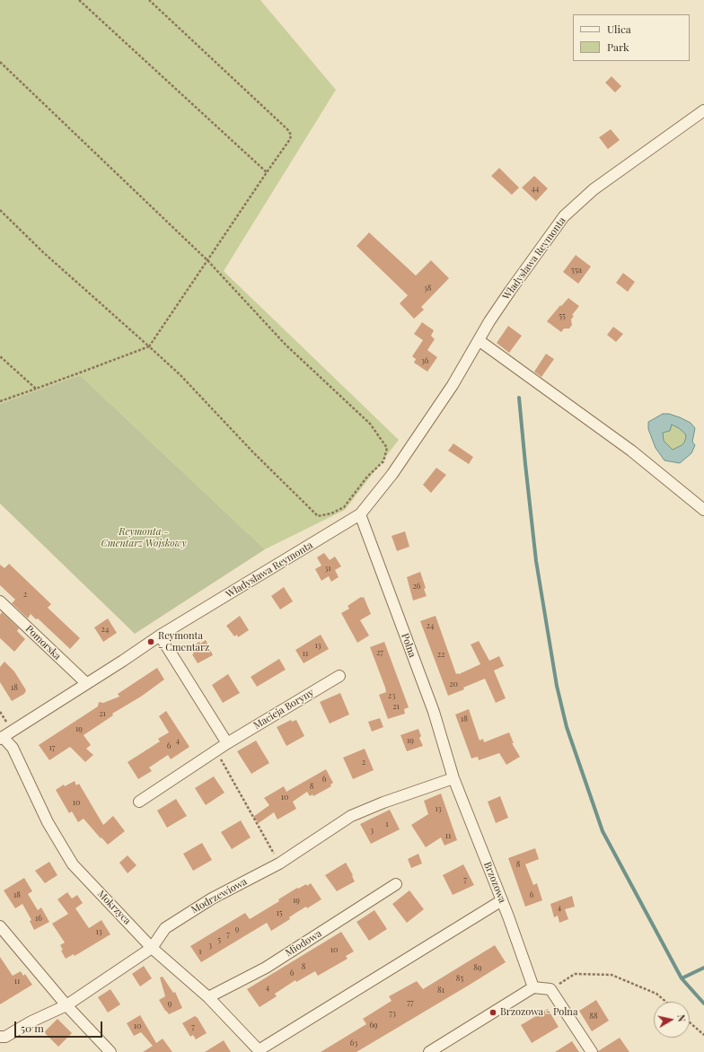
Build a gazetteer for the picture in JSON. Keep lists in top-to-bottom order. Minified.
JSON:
{"streets":{"street":["Władysława Reymonta","Pomorska","Polna","Macieja Boryny","Brzozowa","Modrzewiowa","Mokrzyca","Miodowa"]},"crossings":[["Władysława Reymonta","Pomorska"],["Władysława Reymonta","Polna"],["Władysława Reymonta","Mokrzyca"],["Polna","Brzozowa"],["Polna","Modrzewiowa"],["Brzozowa","Modrzewiowa"],["Modrzewiowa","Mokrzyca"],["Mokrzyca","Miodowa"]],"parks":["Reymonta - Cmentarz Wojskowy"],"places":["Reymonta - Cmentarz","Brzozowa - Polna"],"house_numbers":["44","55a","38","55","36","31","26","2","24","24","13","27","11","22","20","18","23","21","21","18","19","4","19","6","17","2","6","8","10","10","13","1","3","11","8","7","18","6","19","4","15","16","9","13","7","5","3","10","1","8","89","6","85","11","4","81","77","9","73","88","69","10","7","63"],"legend":["Ulica","Park"],"scale_bar":"50 m","north":"right"}
